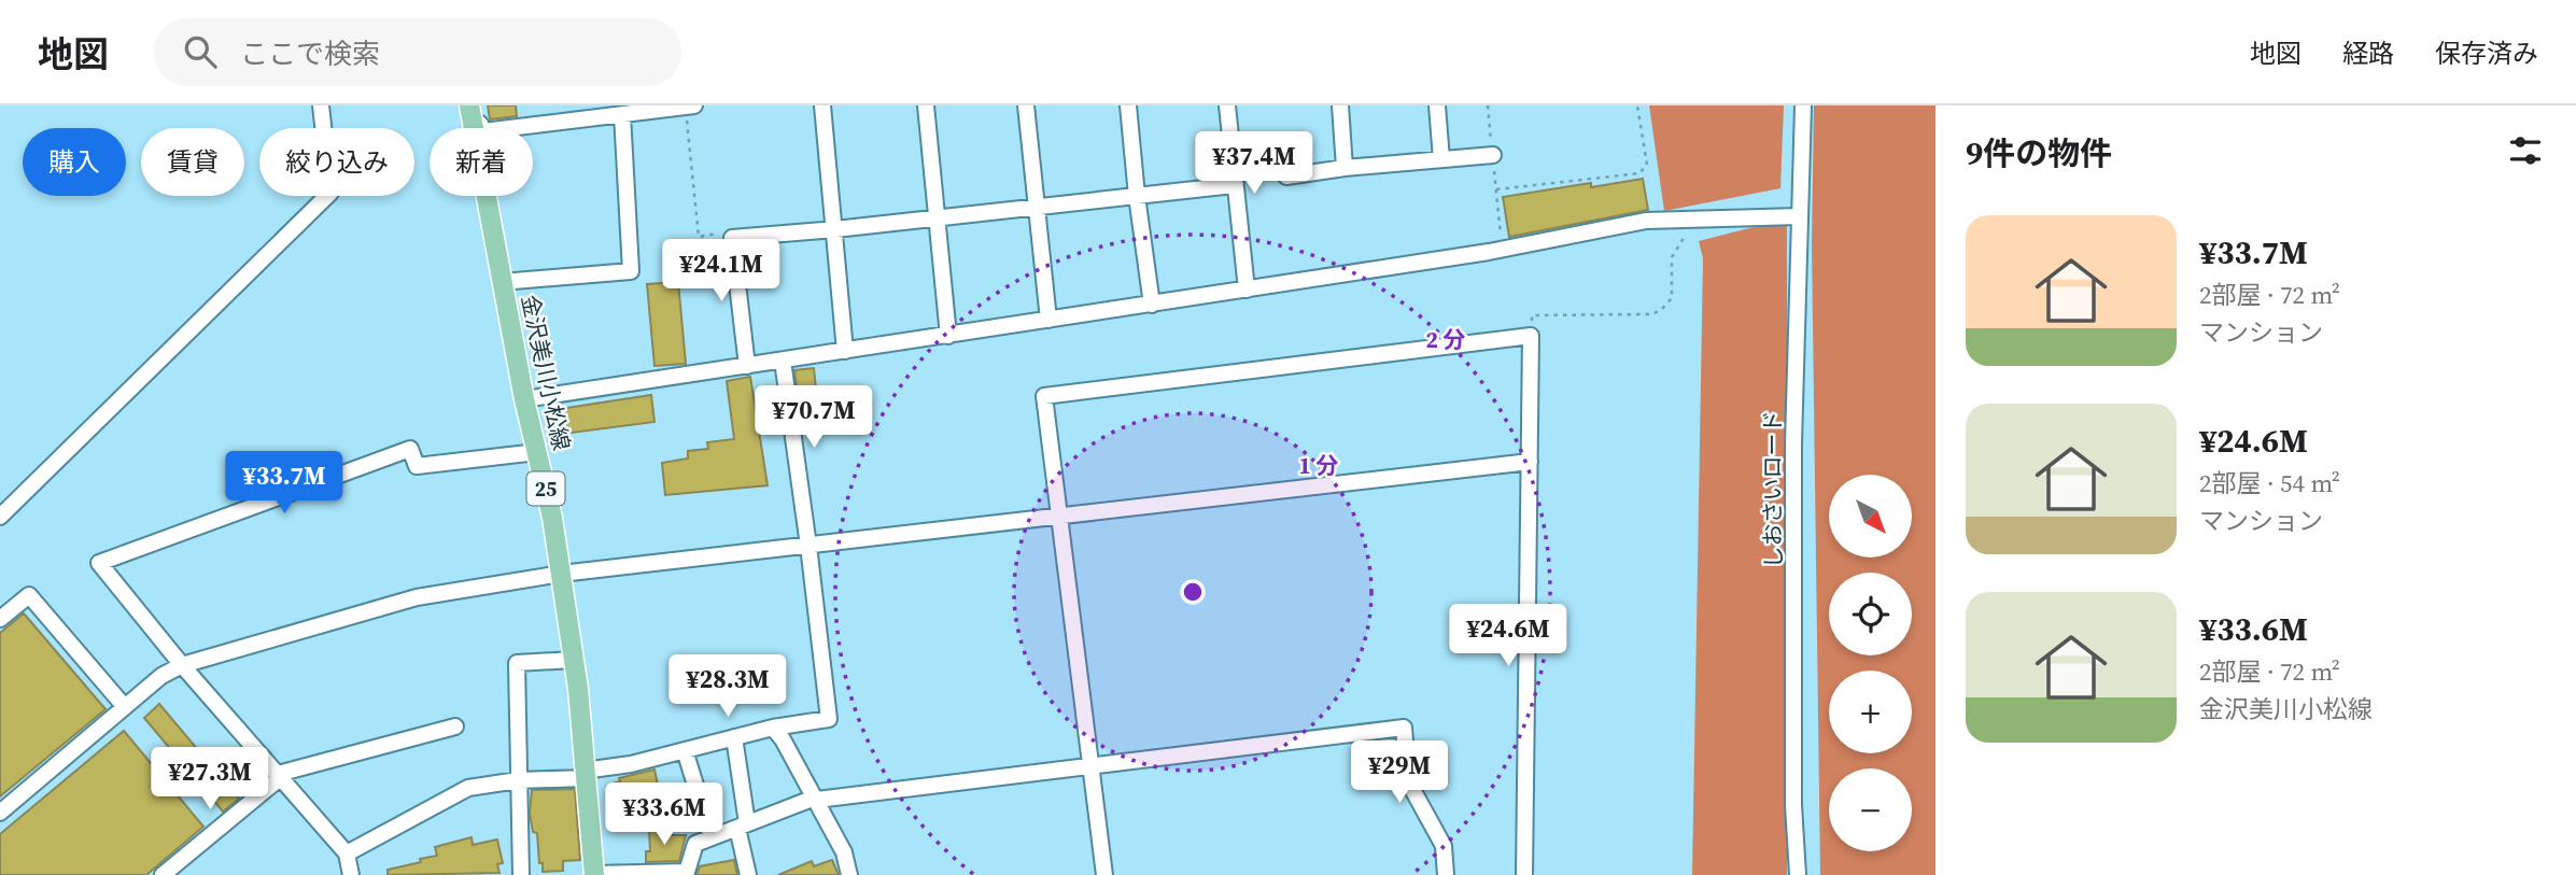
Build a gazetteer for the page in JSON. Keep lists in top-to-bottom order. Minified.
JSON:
{"streets":{"main road":["金沢美川小松線","25"],"street":["しおさいロード"]},"north":"bottom right","page":{"header":"地図","search":"ここで検索","nav":["地図","経路","保存済み"],"heading":"9件の物件","chip":["購入","賃貸","絞り込み","新着"],"price":["¥37.4M","¥24.1M","¥70.7M","¥33.7M","¥24.6M","¥28.3M","¥29M","¥27.3M","¥33.6M"],"list":[{"name":"¥33.7M","note":"2部屋 · 72 m² · マンション"},{"name":"¥24.6M","note":"2部屋 · 54 m² · マンション"},{"name":"¥33.6M","note":"2部屋 · 72 m² · 金沢美川小松線"}],"map_buttons":["+","−"]},"rings":["2 分","1 分"]}
